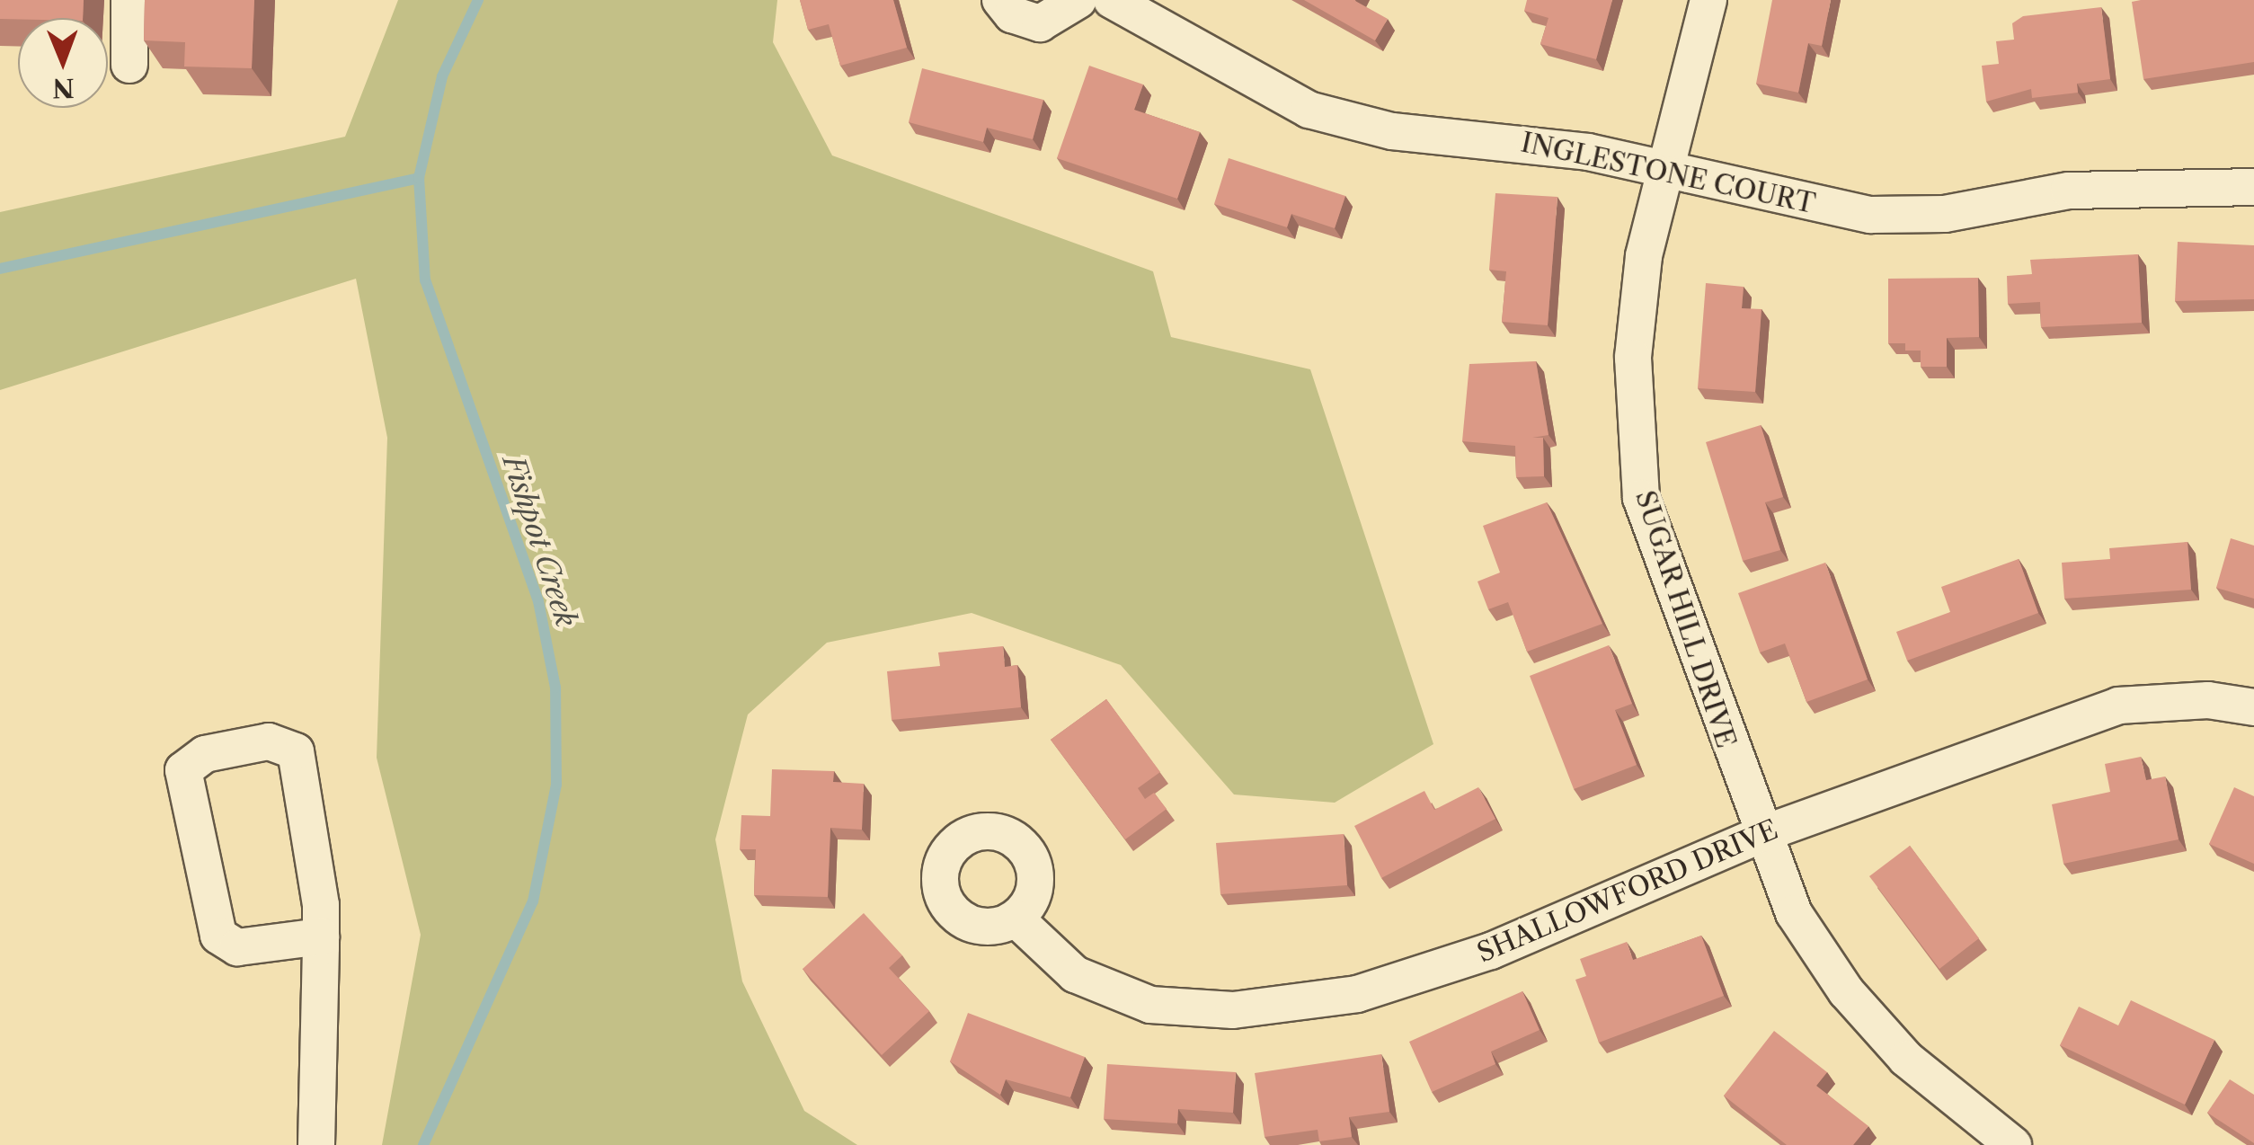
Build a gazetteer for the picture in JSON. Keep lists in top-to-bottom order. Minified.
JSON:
{"streets":{"street":["INGLESTONE COURT","SUGAR HILL DRIVE","SHALLOWFORD DRIVE"]},"crossings":[["INGLESTONE COURT","SUGAR HILL DRIVE"],["SUGAR HILL DRIVE","SHALLOWFORD DRIVE"]],"water":["Fishpot Creek"],"north":"bottom"}
